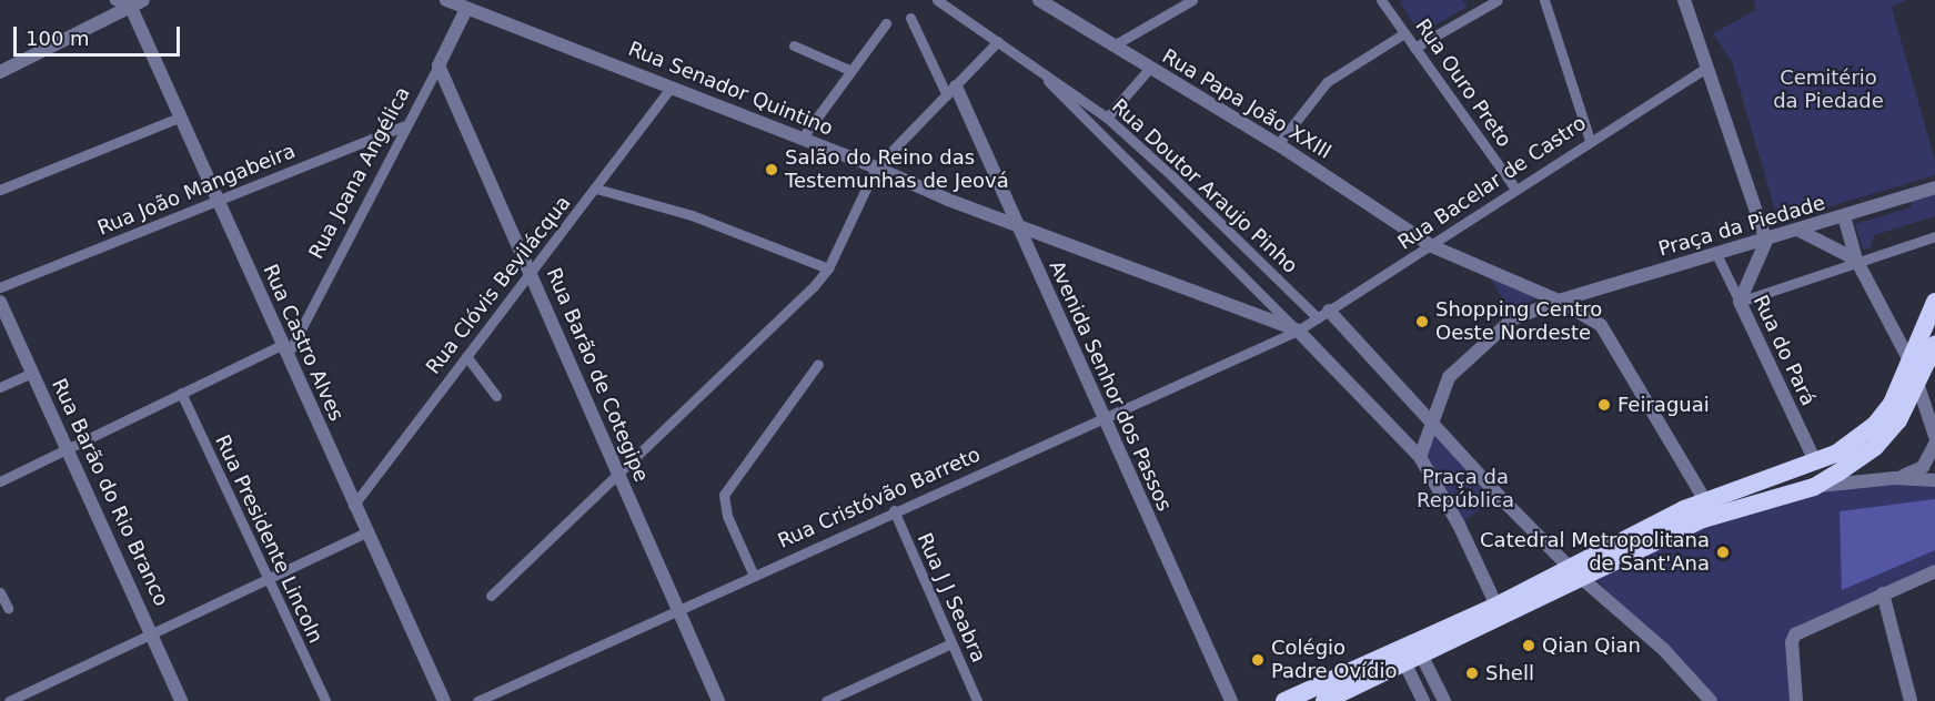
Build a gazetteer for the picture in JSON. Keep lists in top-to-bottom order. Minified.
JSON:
{"streets":{"street":["Rua Ouro Preto","Rua Senador Quintino","Rua Papa João XXIII","Rua Joana Angélica","Rua Bacelar de Castro","Rua Doutor Araujo Pinho","Rua João Mangabeira","Praça da Piedade","Rua Clóvis Bevilácqua","Rua Castro Alves","Rua do Pará","Rua Barão de Cotegipe","Avenida Senhor dos Passos","Rua Barão do Rio Branco","Rua Cristóvão Barreto","Rua Presidente Lincoln","Rua J J Seabra"]},"crossings":[["Rua Ouro Preto","Rua Bacelar de Castro"],["Rua Senador Quintino","Rua Joana Angélica"],["Rua Senador Quintino","Rua Bacelar de Castro"],["Rua Senador Quintino","Rua Doutor Araujo Pinho"],["Rua Senador Quintino","Rua Clóvis Bevilácqua"],["Rua Senador Quintino","Avenida Senhor dos Passos"],["Rua Senador Quintino","Rua Cristóvão Barreto"],["Rua Papa João XXIII","Rua Bacelar de Castro"],["Rua Papa João XXIII","Praça da Piedade"],["Rua Joana Angélica","Rua João Mangabeira"],["Rua Joana Angélica","Rua Castro Alves"],["Rua Joana Angélica","Rua Barão de Cotegipe"],["Rua Bacelar de Castro","Rua Doutor Araujo Pinho"],["Rua Bacelar de Castro","Rua Cristóvão Barreto"],["Rua Doutor Araujo Pinho","Rua Cristóvão Barreto"],["Rua João Mangabeira","Rua Castro Alves"],["Praça da Piedade","Rua do Pará"],["Rua Clóvis Bevilácqua","Rua Castro Alves"],["Rua Clóvis Bevilácqua","Rua Barão de Cotegipe"],["Rua Barão de Cotegipe","Rua Cristóvão Barreto"],["Avenida Senhor dos Passos","Rua Cristóvão Barreto"],["Rua Cristóvão Barreto","Rua J J Seabra"]],"parks":["Cemitério da Piedade","Praça da República"],"places":["Salão do Reino das Testemunhas de Jeová","Shopping Centro Oeste Nordeste","Feiraguai","Catedral Metropolitana de Sant'Ana","Qian Qian","Colégio Padre Ovídio","Shell"],"scale_bar":"100 m"}
